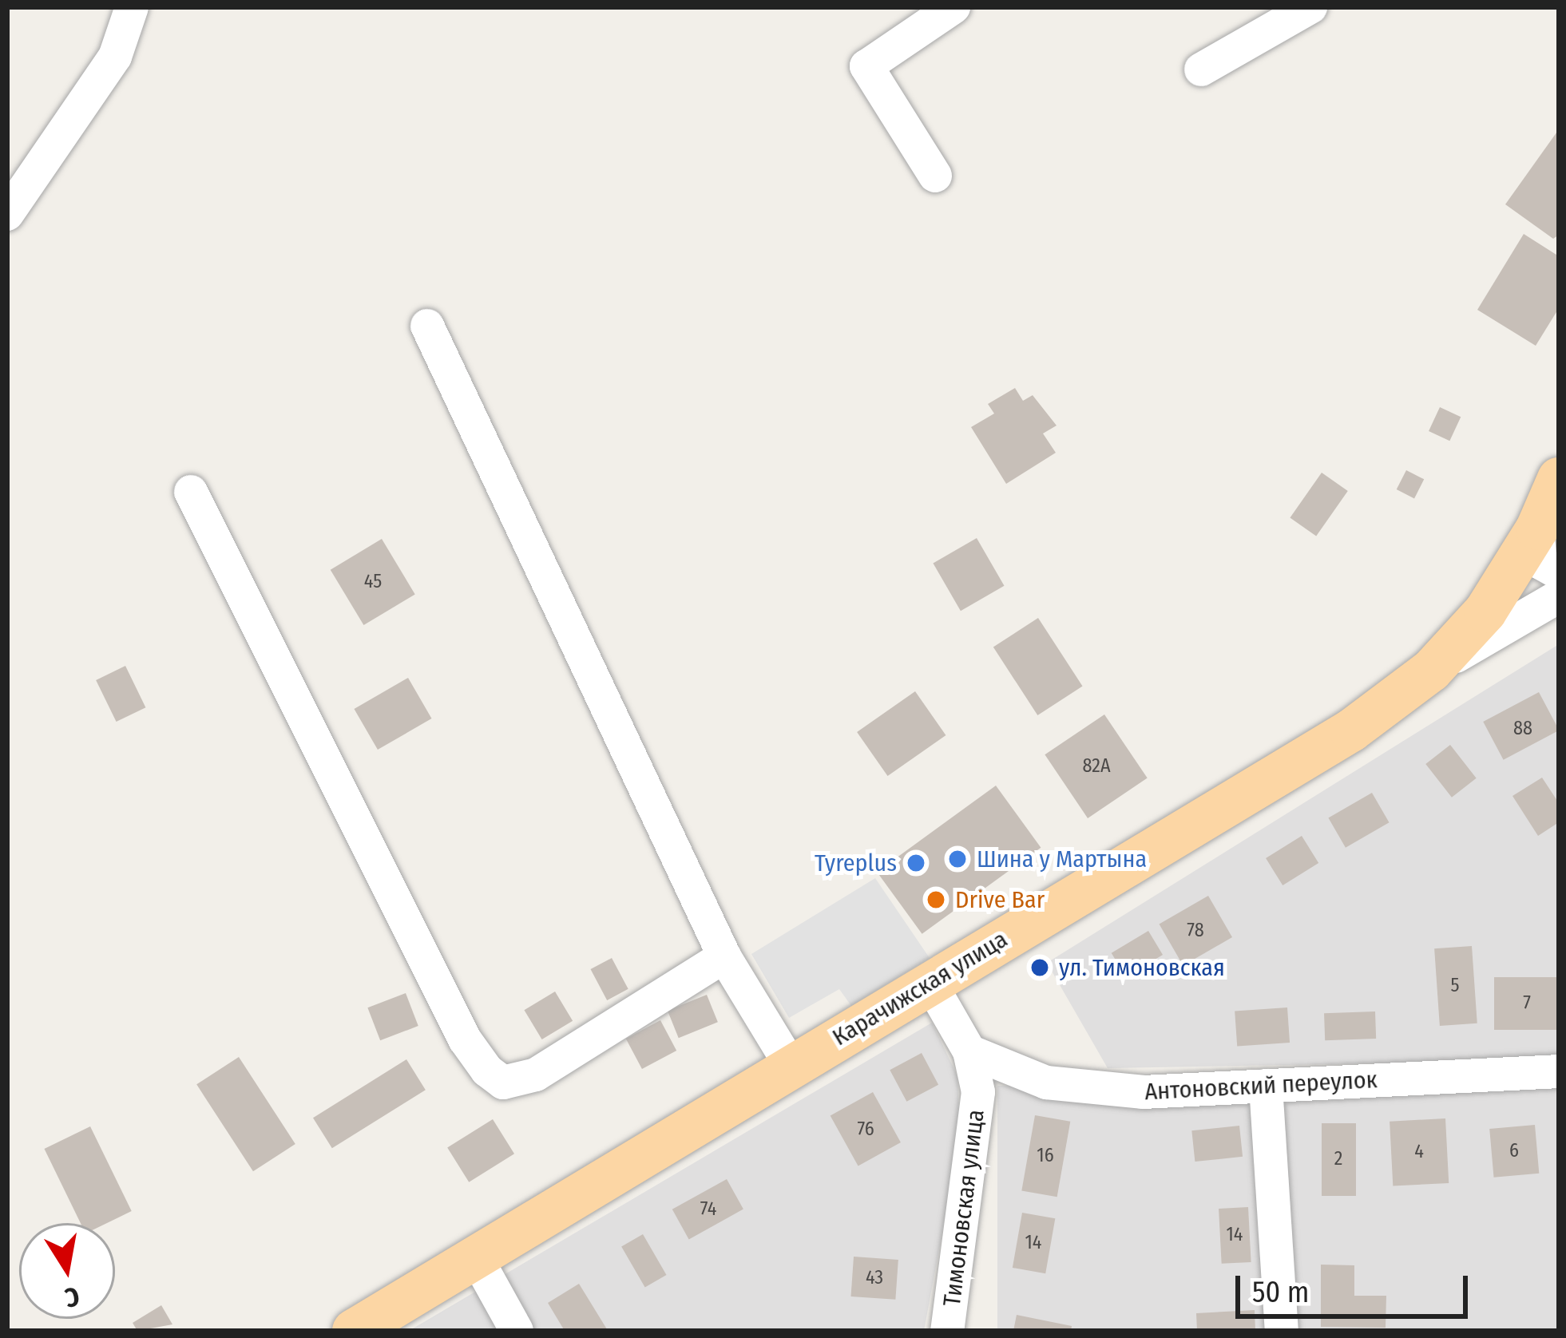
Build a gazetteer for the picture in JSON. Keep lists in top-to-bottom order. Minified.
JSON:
{"streets":{"main road":["Карачижская улица"],"street":["Антоновский переулок","Тимоновская улица"]},"crossings":[["Карачижская улица","Тимоновская улица"],["Антоновский переулок","Тимоновская улица"]],"places":["Шина у Мартына","Tyreplus","Drive Bar","ул. Тимоновская"],"house_numbers":["45","88","82А","78","5","7","76","6","4","16","2","74","14","14","43"],"scale_bar":"50 m","north":"bottom"}
